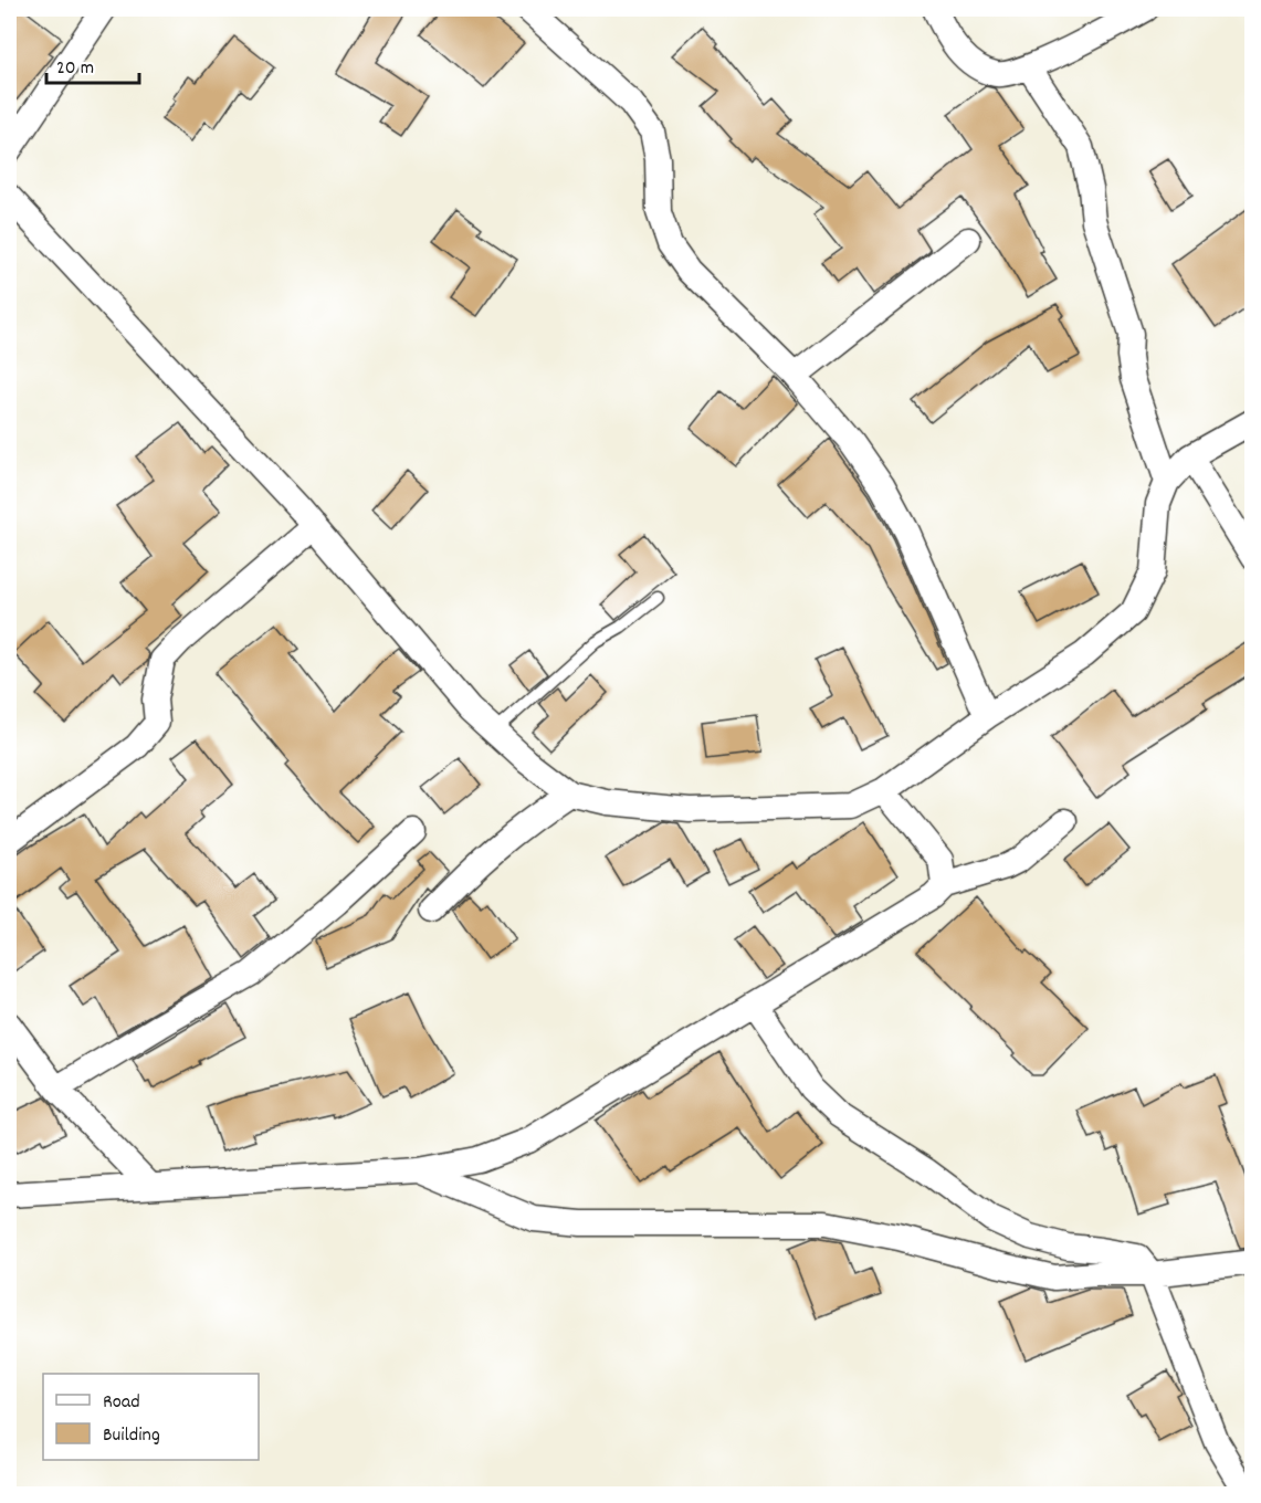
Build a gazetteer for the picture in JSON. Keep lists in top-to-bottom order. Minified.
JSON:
{"legend":["Road","Building"],"scale_bar":"20 m"}
